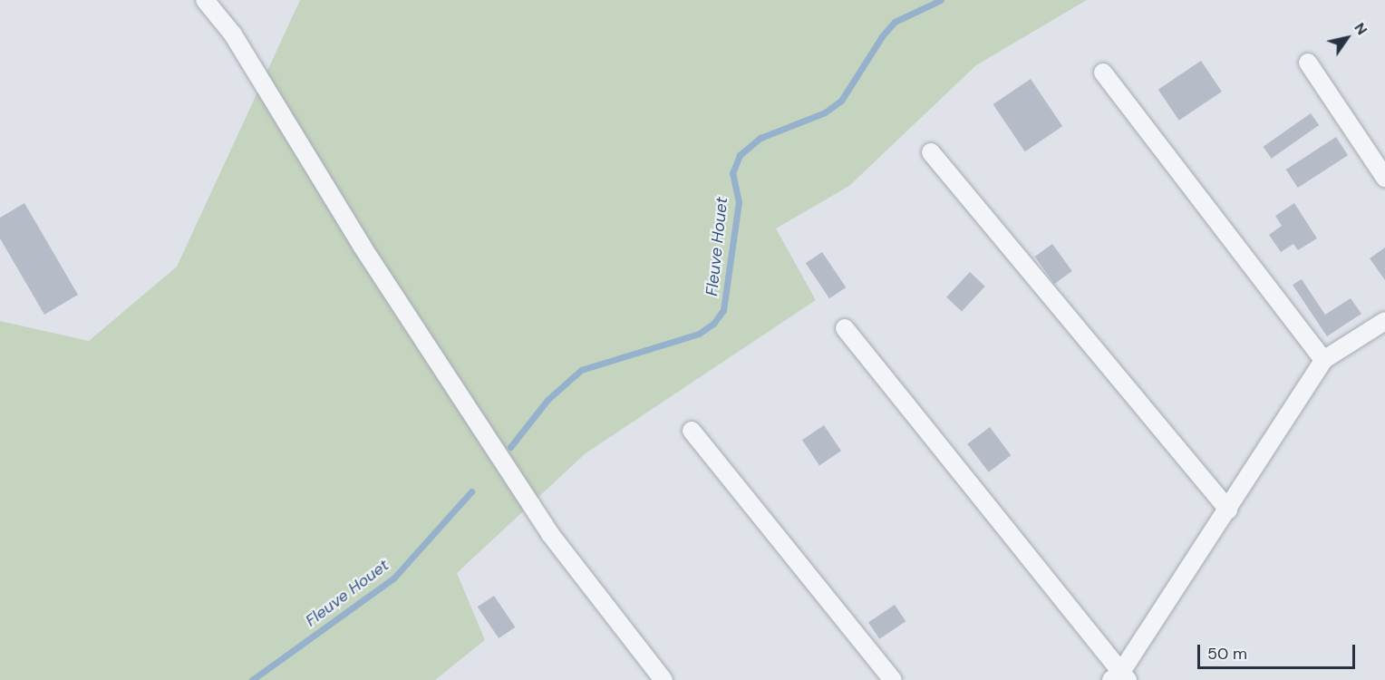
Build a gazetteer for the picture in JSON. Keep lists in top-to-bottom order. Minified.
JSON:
{"water":["Fleuve Houet"],"scale_bar":"50 m","north":"top right"}
